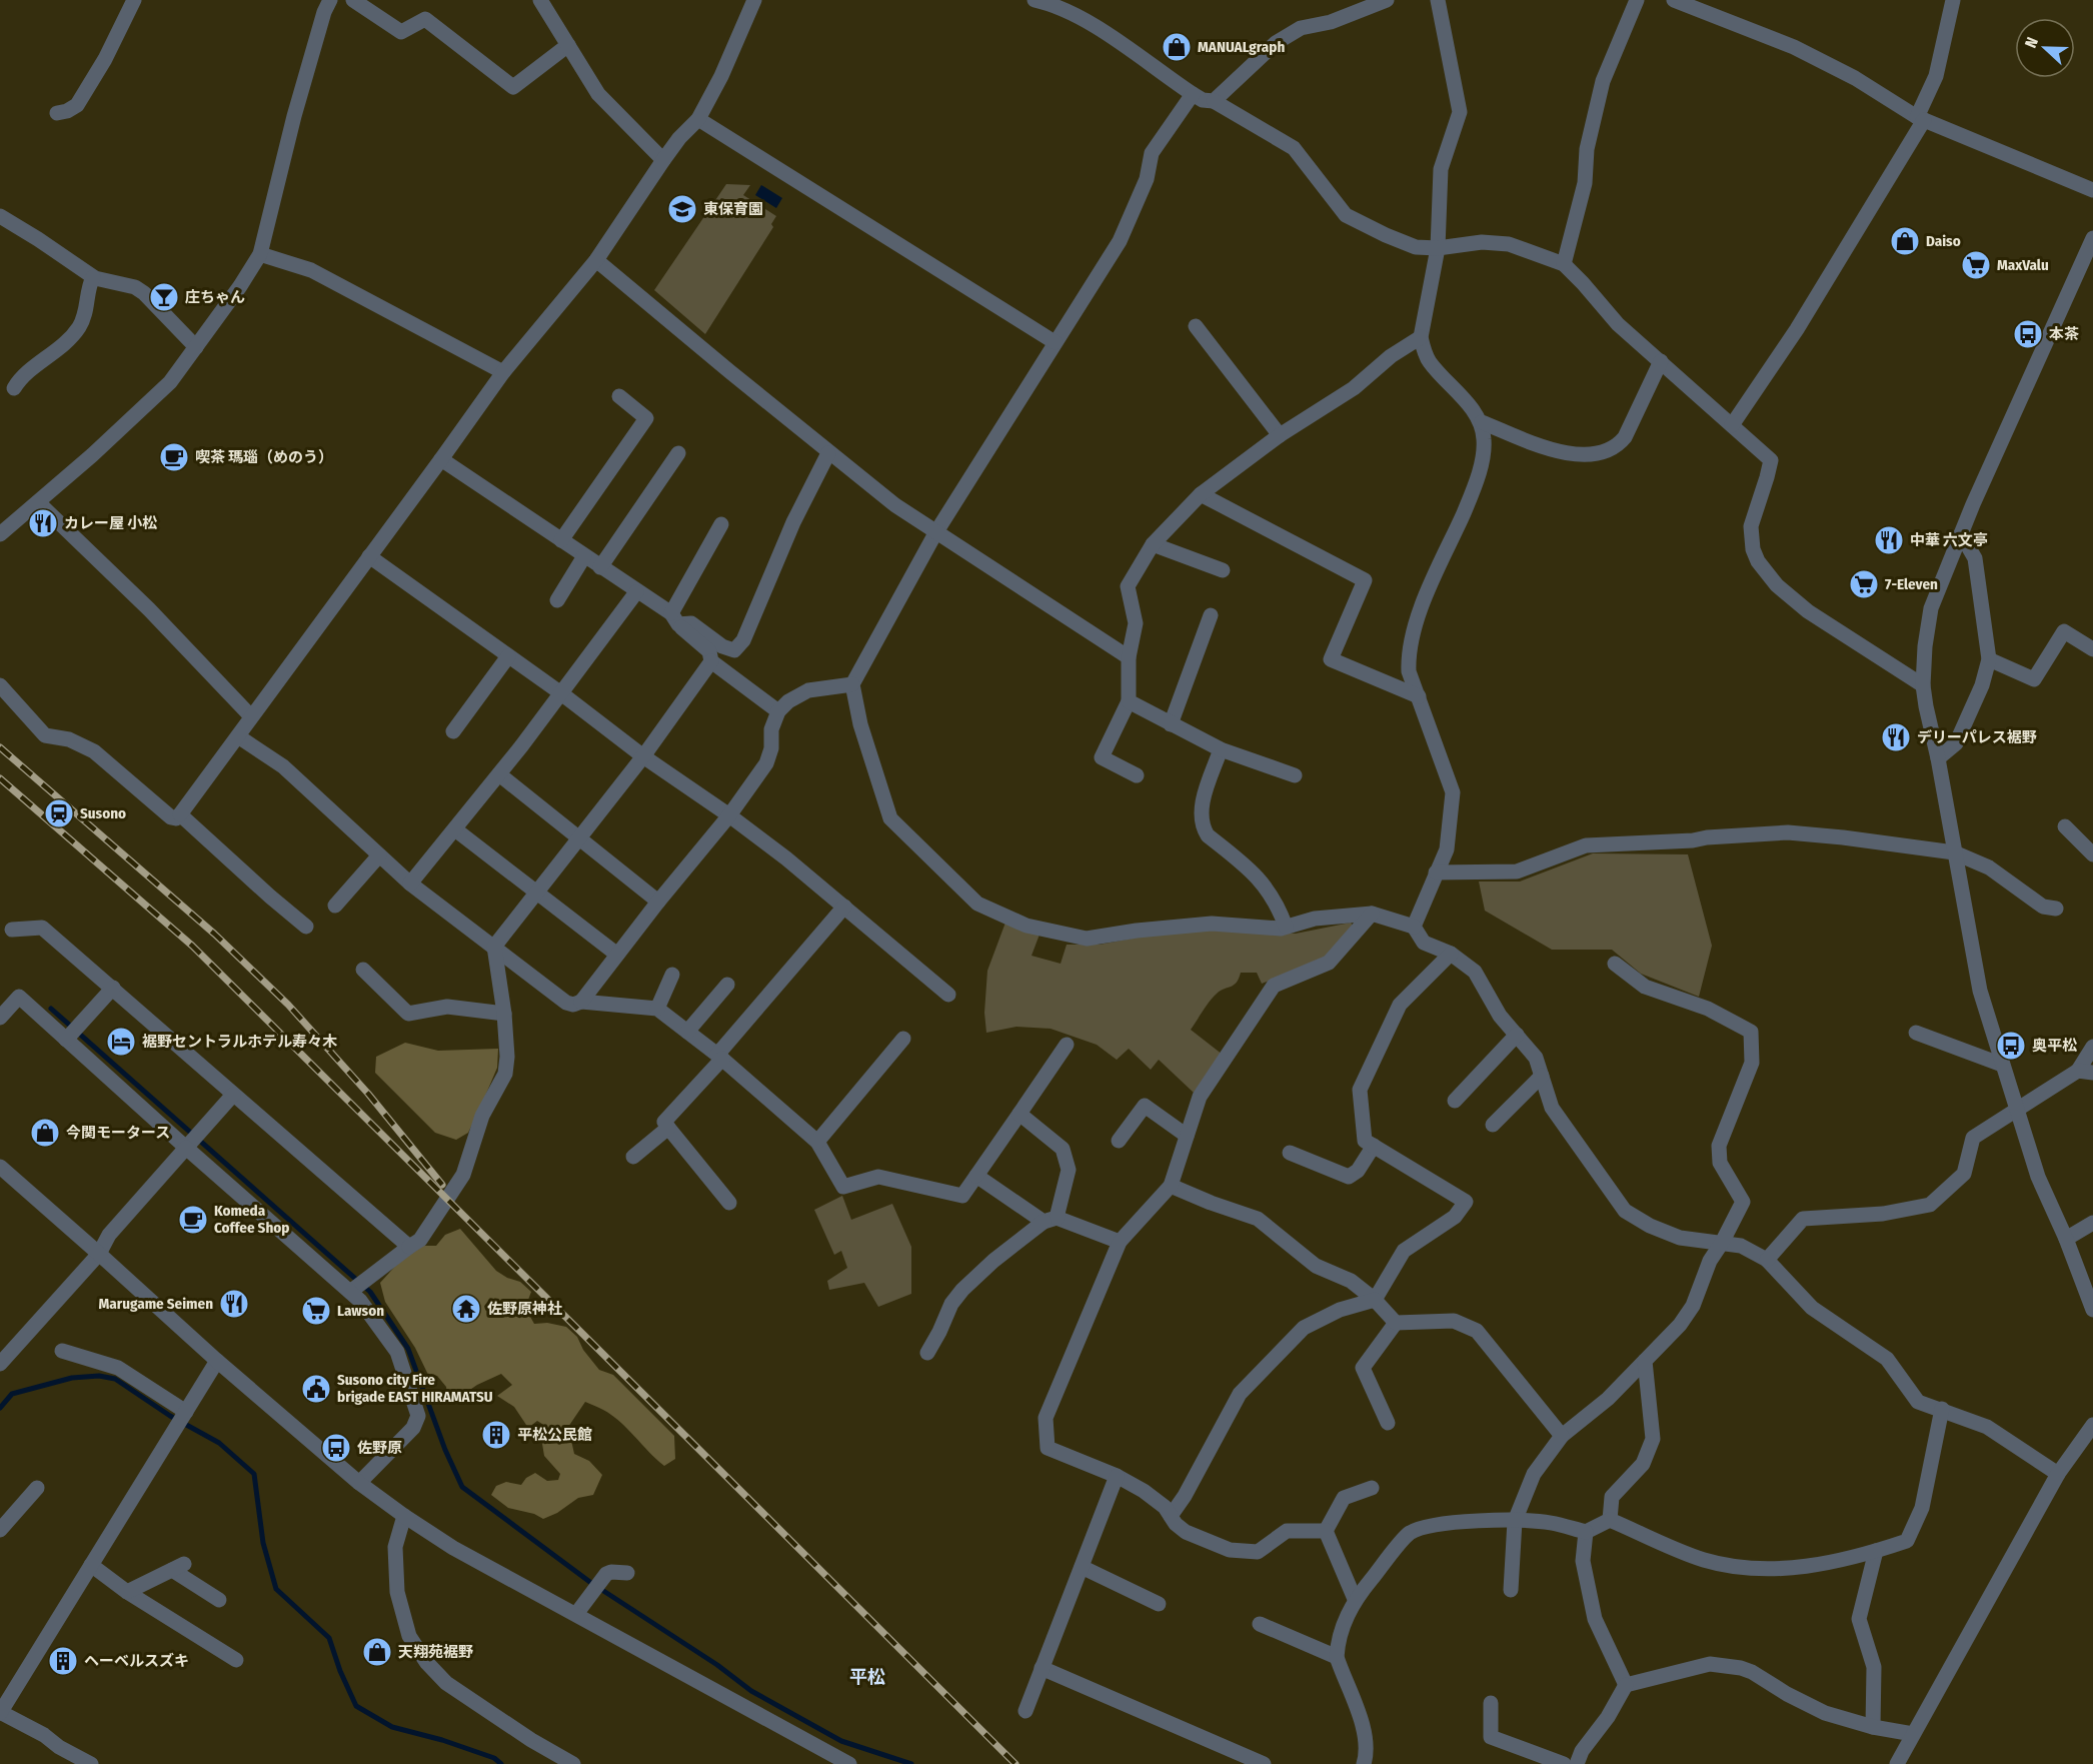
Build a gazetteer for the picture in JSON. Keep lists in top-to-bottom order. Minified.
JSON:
{"districts":["平松"],"places":{"shop":["MANUALgraph","Daiso","今関モータース","天翔苑裾野"],"school or university":["東保育園"],"supermarket":["MaxValu","7-Eleven","Lawson"],"bar":["庄ちゃん"],"bus stop":["本茶","奥平松","佐野原"],"cafe":["喫茶 瑪瑙（めのう）","Komeda Coffee Shop"],"restaurant":["カレー屋 小松","中華 六文亭","デリーパレス裾野","Marugame Seimen"],"station":["Susono"],"hotel":["裾野セントラルホテル寿々木"],"temple":["佐野原神社"],"public building":["Susono city Fire brigade EAST HIRAMATSU"],"building":["平松公民館","ヘーベルスズキ"]},"north":"left"}
